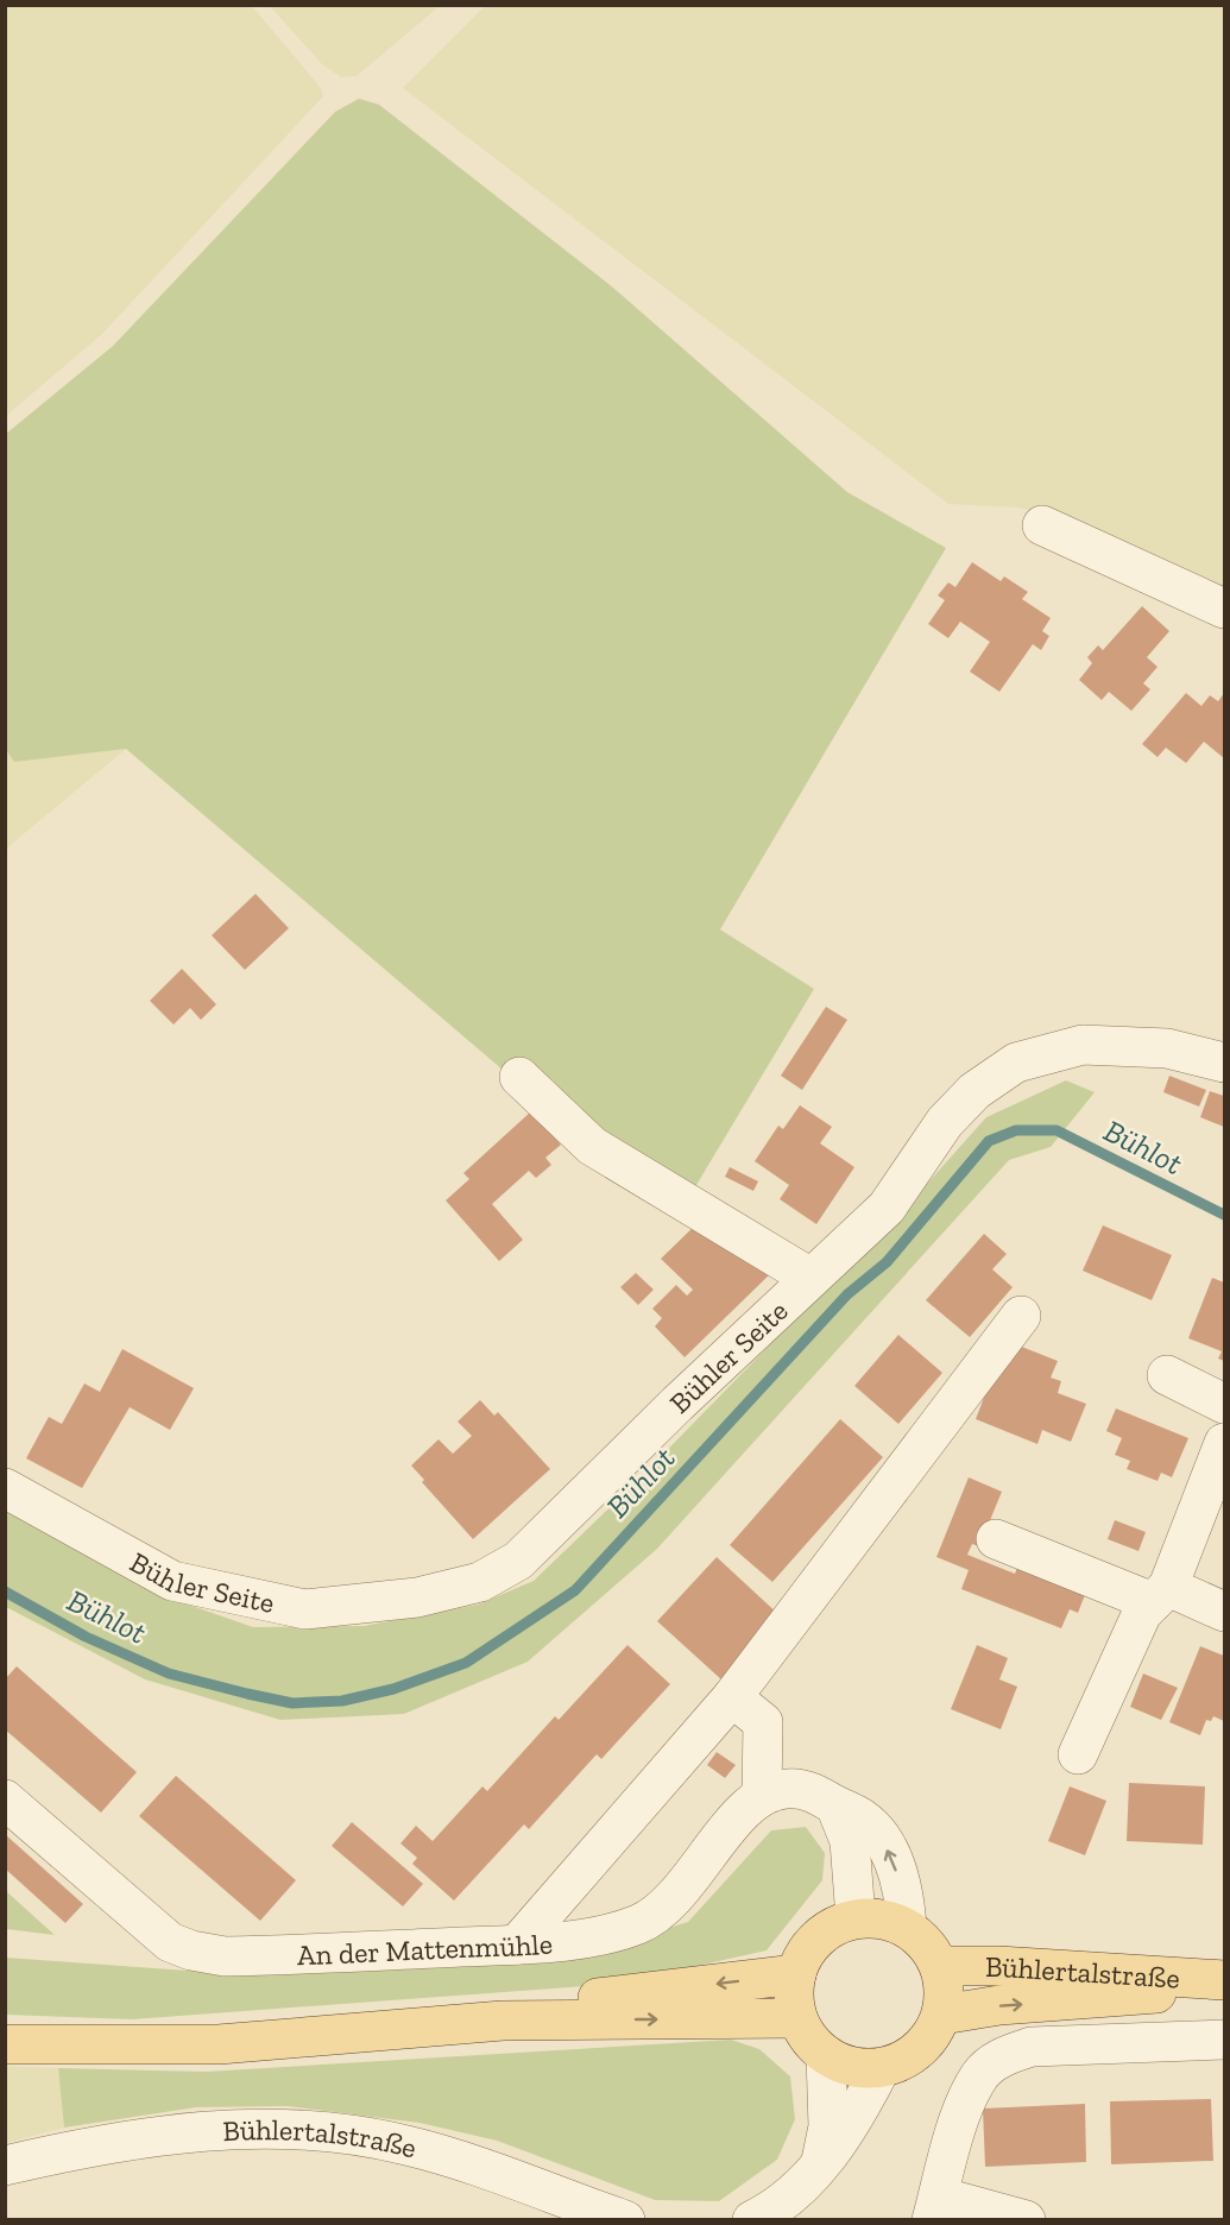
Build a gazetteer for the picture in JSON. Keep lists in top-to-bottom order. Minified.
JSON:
{"streets":{"main road":["Bühlertalstraße"],"street":["Bühler Seite","An der Mattenmühle"]},"water":["Bühlot"]}
